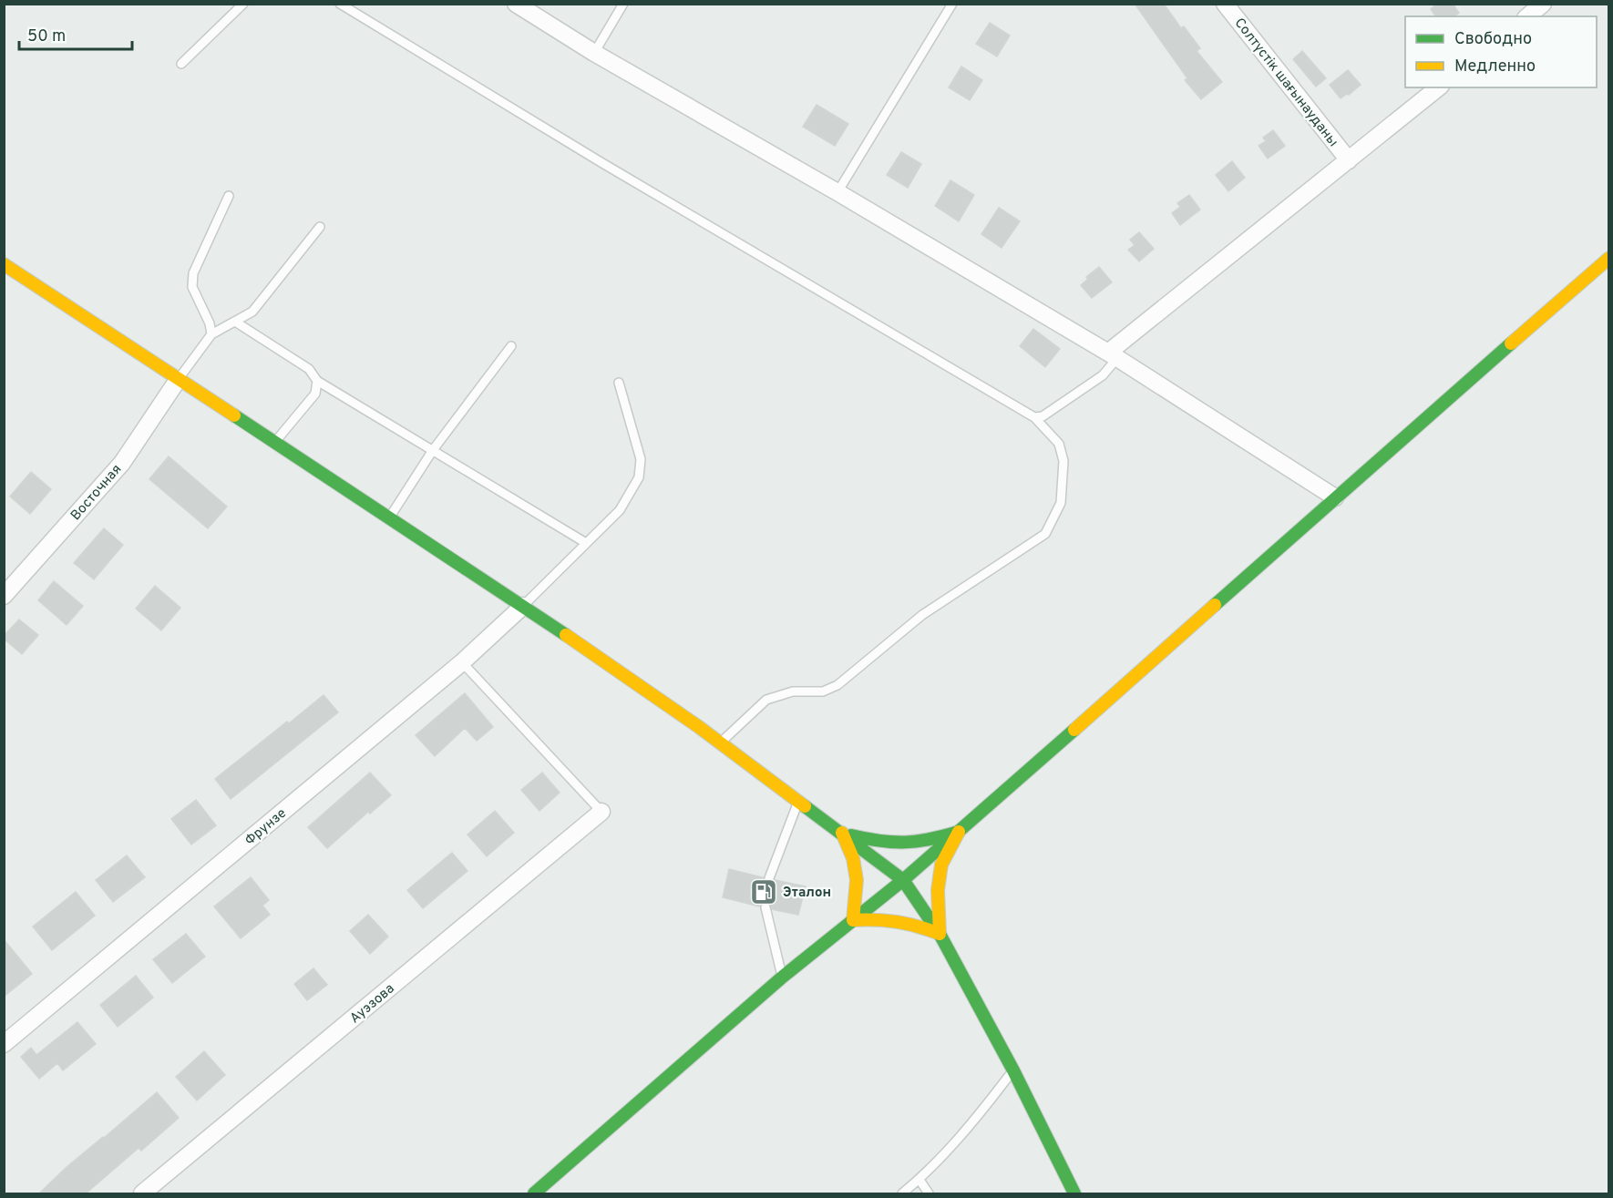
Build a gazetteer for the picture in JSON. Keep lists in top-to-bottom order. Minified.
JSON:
{"streets":{"street":["Солтүстік шағынауданы","Восточная","Фрунзе","Ауэзова"]},"places":{"fuel station":["Эталон"]},"legend":["Свободно","Медленно"],"scale_bar":"50 m"}
